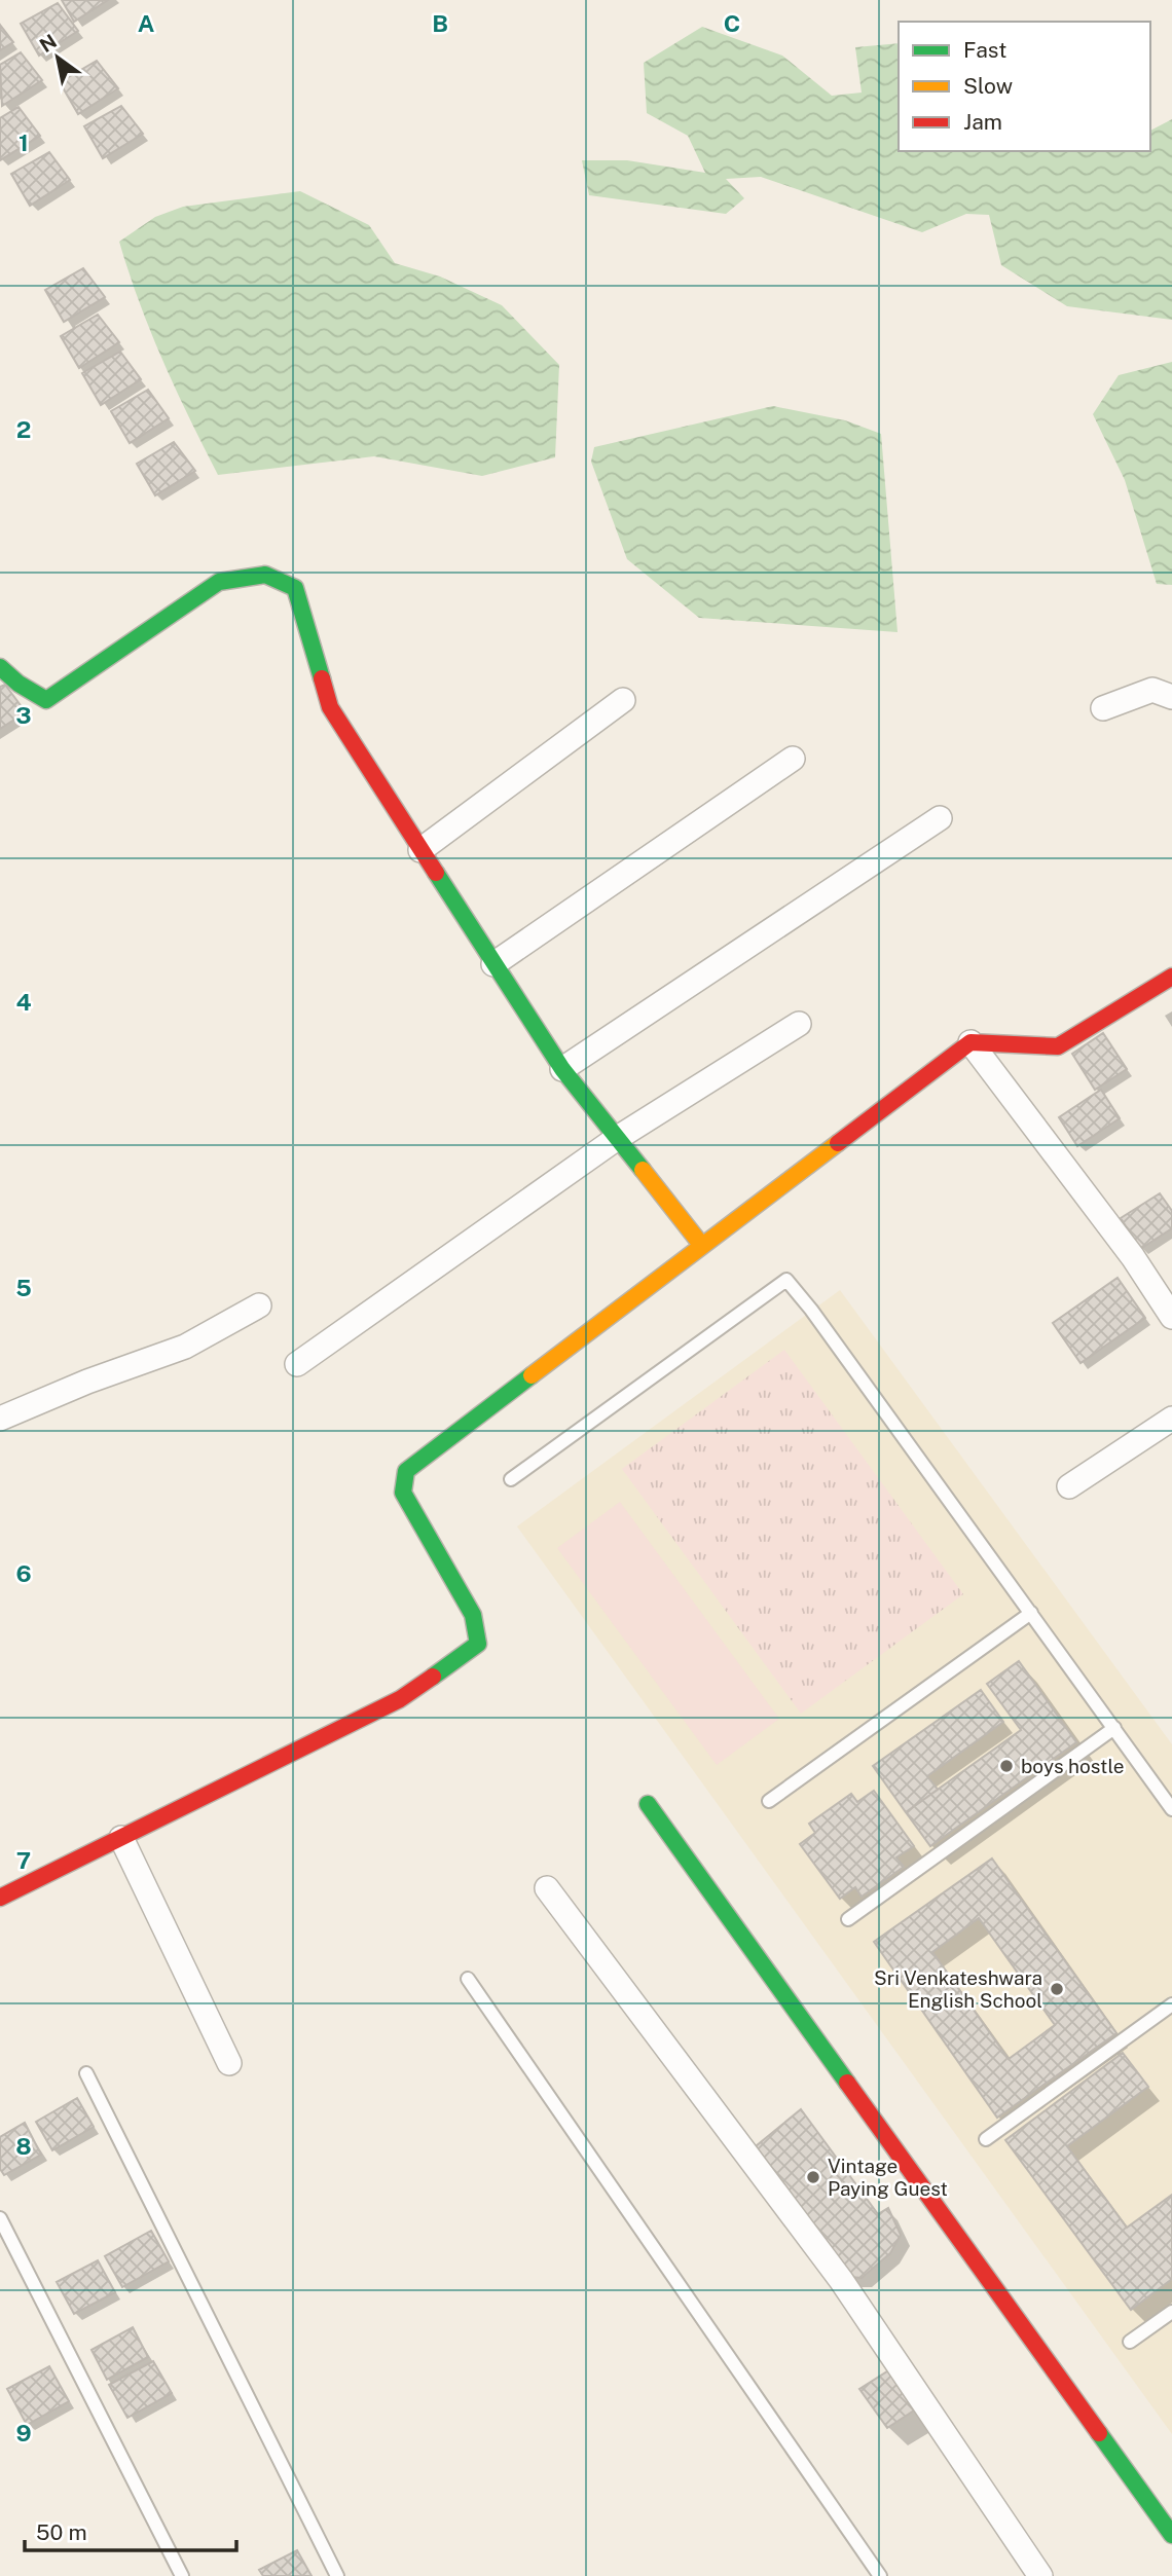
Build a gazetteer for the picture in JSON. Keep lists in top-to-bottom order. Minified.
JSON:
{"places":["boys hostle","Sri Venkateshwara English School","Vintage Paying Guest"],"legend":["Fast","Slow","Jam"],"scale_bar":"50 m","north":"top left","grid":{"columns":["A","B","C"],"rows":["1","2","3","4","5","6","7","8","9"]}}
